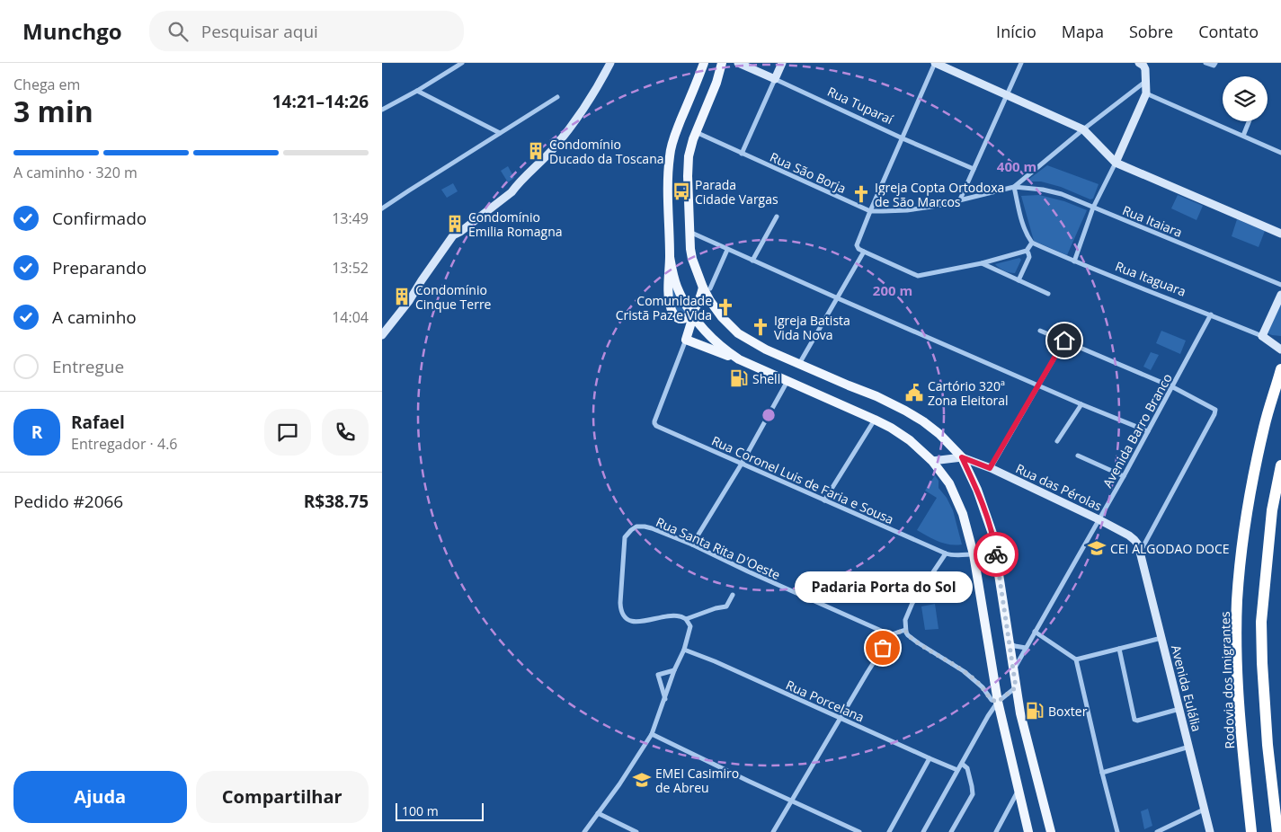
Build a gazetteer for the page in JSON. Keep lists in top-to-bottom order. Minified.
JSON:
{"streets":{"highway":["Rodovia dos Imigrantes"],"street":["Rua Tuparaí","Rua São Borja","Rua Itaiara","Rua Itaguara","Avenida Barro Branco","Rua Coronel Luis de Faria e Sousa","Rua das Pérolas","Rua Santa Rita D'Oeste","Avenida Eulália","Rua Porcelana"]},"crossings":[["Rua São Borja","Rua Itaiara"],["Rua Itaguara","Avenida Barro Branco"],["Avenida Barro Branco","Rua das Pérolas"],["Rua das Pérolas","Avenida Eulália"]],"places":{"building":["Condomínio Ducado da Toscana","Condomínio Emilia Romagna","Condomínio Cinque Terre"],"bus stop":["Parada Cidade Vargas"],"church":["Igreja Copta Ortodoxa de São Marcos","Comunidade Cristã Paz e Vida","Igreja Batista Vida Nova"],"fuel station":["Shell","Boxter"],"public building":["Cartório 320ª Zona Eleitoral"],"school or university":["CEI ALGODAO DOCE","EMEI Casimiro de Abreu"],"other":["Padaria Porta do Sol"]},"scale_bar":"100 m","page":{"header":"Munchgo","search":"Pesquisar aqui","nav":["Início","Mapa","Sobre","Contato"],"heading":["3 min","Chega em","14:21–14:26"],"panel":["Rafael","Entregador · 4.6","Pedido #2066","R$38.75"],"bar":"A caminho · 320 m","list":[["Confirmado","13:49"],["Preparando","13:52"],["A caminho","14:04"],"Entregue"],"round":"R","bubble":"Padaria Porta do Sol","buttons":["Ajuda","Compartilhar"],"scale":"100 m"},"rings":["400 m","200 m"]}
